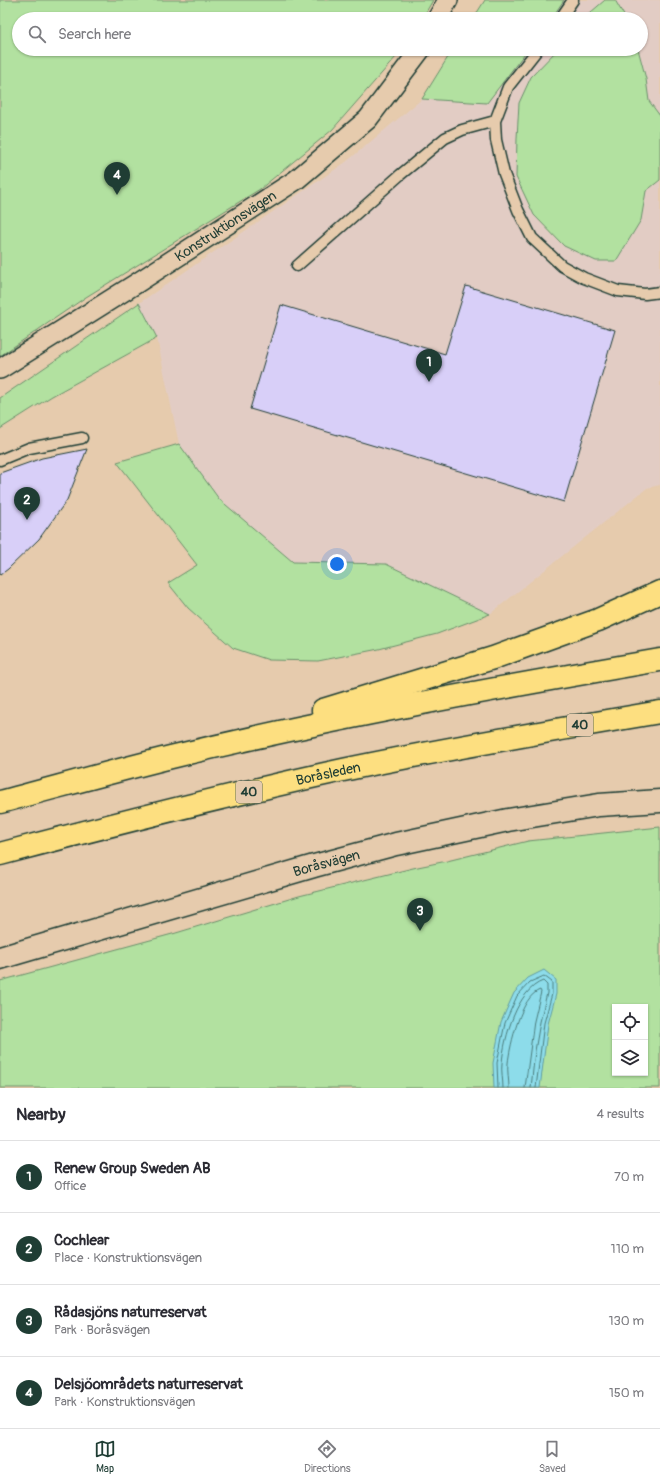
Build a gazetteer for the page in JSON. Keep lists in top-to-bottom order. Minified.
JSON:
{"streets":{"highway":["40","Boråsleden"],"street":["Konstruktionsvägen","Boråsvägen"]},"page":{"search":"Search here","pins":["4","1","2","3"],"heading":["Nearby","4 results"],"list":[{"mark":"1","name":"Renew Group Sweden AB","note":"Office","value":"70 m"},{"mark":"2","name":"Cochlear","note":"Place · Konstruktionsvägen","value":"110 m"},{"mark":"3","name":"Rådasjöns naturreservat","note":"Park · Boråsvägen","value":"130 m"},{"mark":"4","name":"Delsjöområdets naturreservat","note":"Park · Konstruktionsvägen","value":"150 m"}],"nav":["Map","Directions","Saved"]}}
